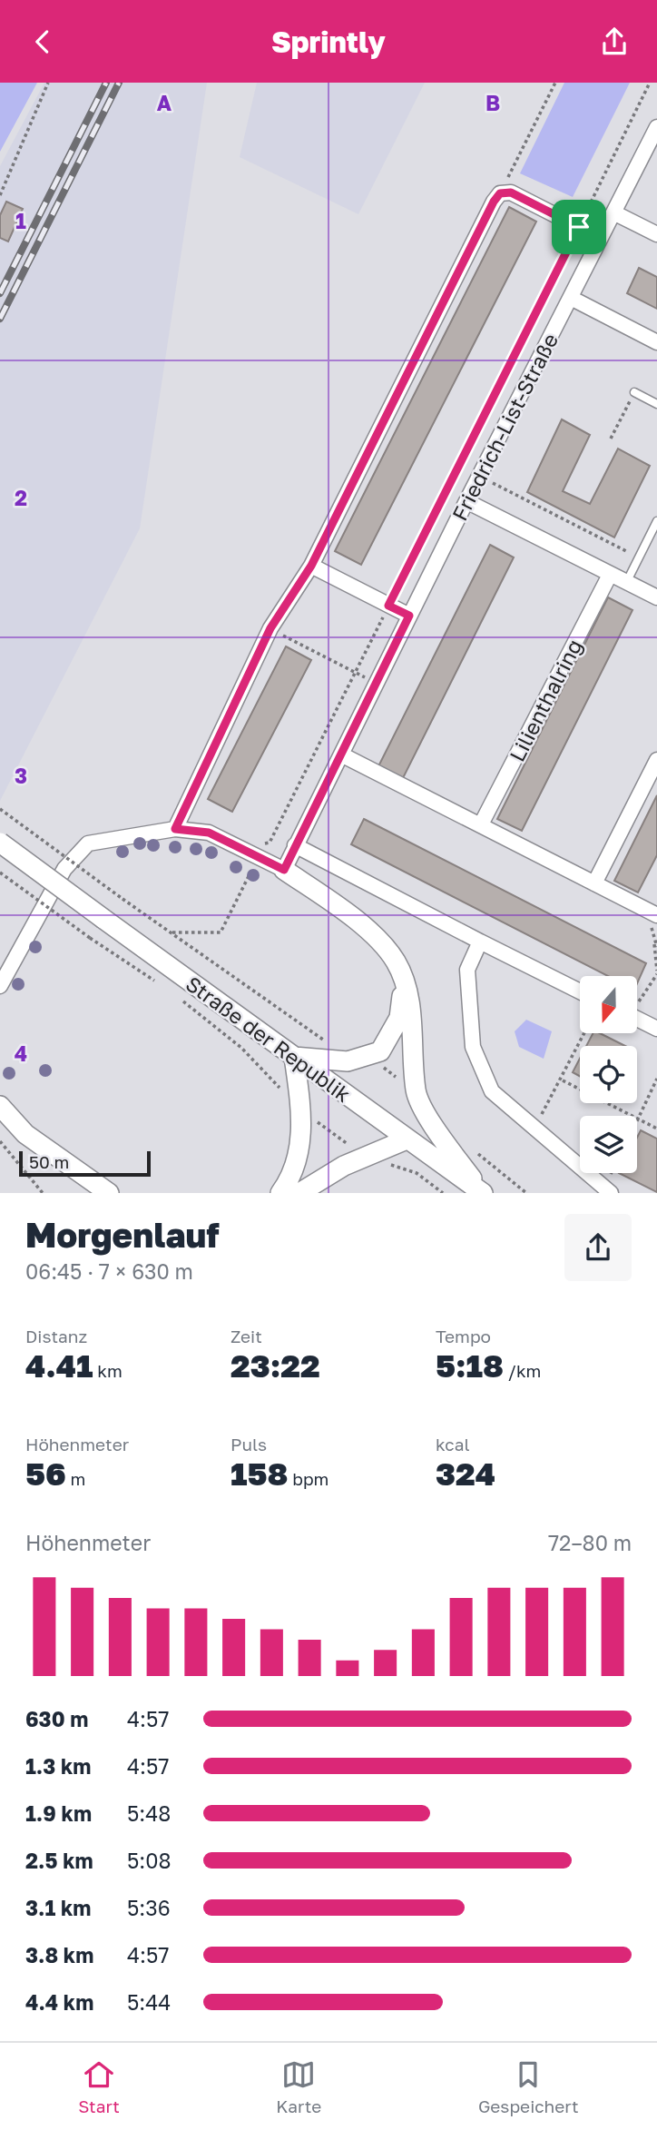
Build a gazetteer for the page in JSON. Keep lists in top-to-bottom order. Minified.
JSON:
{"streets":{"main road":["Straße der Republik"],"street":["Friedrich-List-Straße","Lilienthalring"]},"scale_bar":"50 m","north":"bottom","page":{"header":"Sprintly","scale":"50 m","heading":["Morgenlauf","06:45 · 7 × 630 m"],"stats":[["Distanz","4.41 km"],["Zeit","23:22"],["Tempo","5:18 /km"],["Höhenmeter","56 m"],["Puls","158 bpm"],["kcal","324"]],"chart":["Höhenmeter","72–80 m"],"list":[{"name":"630 m","note":"4:57"},{"name":"1.3 km","note":"4:57"},{"name":"1.9 km","note":"5:48"},{"name":"2.5 km","note":"5:08"},{"name":"3.1 km","note":"5:36"},{"name":"3.8 km","note":"4:57"},{"name":"4.4 km","note":"5:44"}],"tabs":["Start","Karte","Gespeichert"]},"grid":{"columns":["A","B"],"rows":["1","2","3","4"]}}
